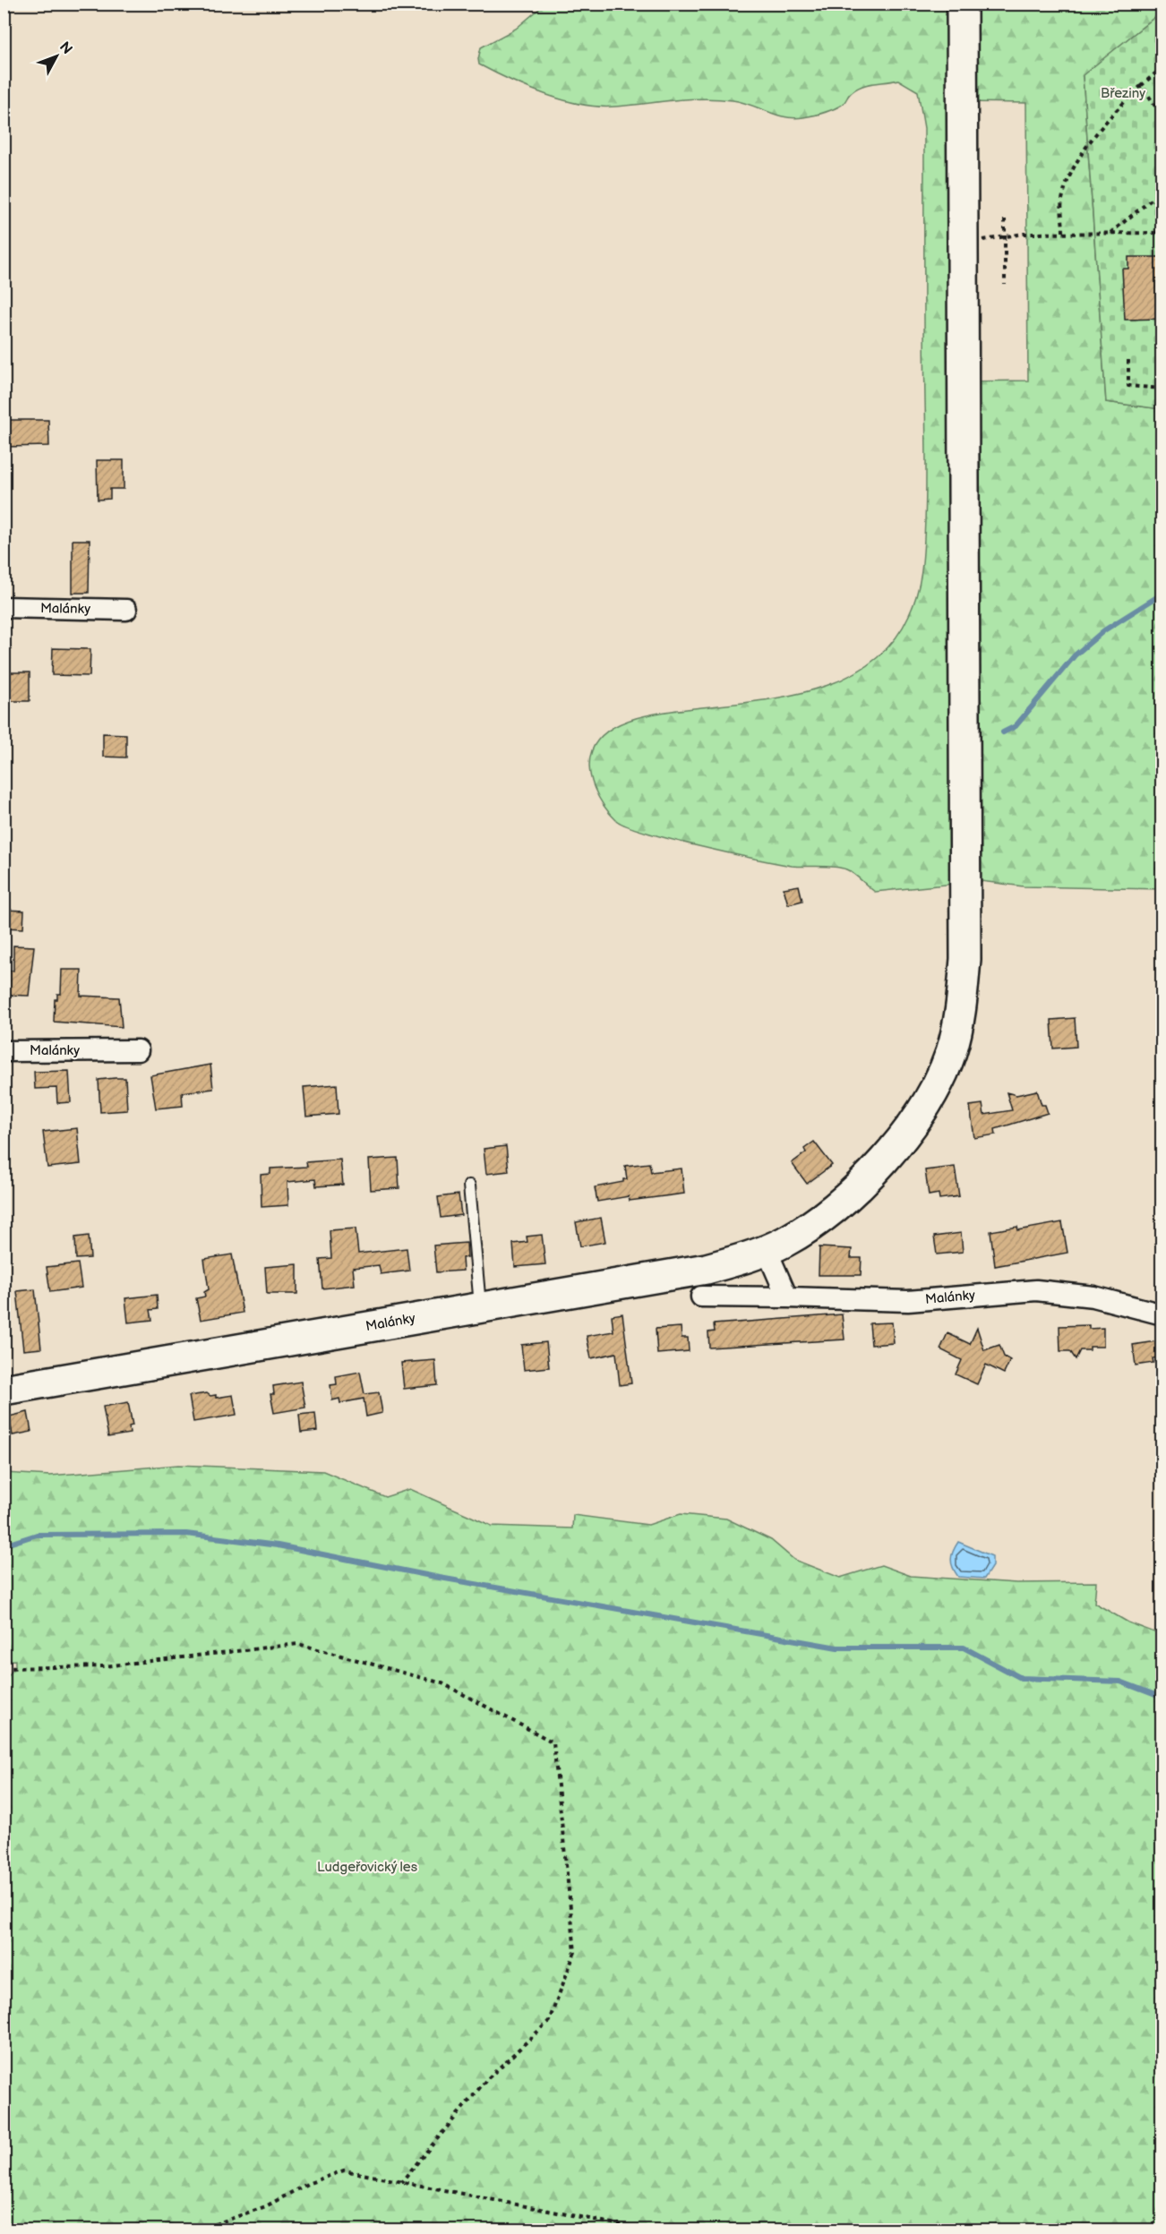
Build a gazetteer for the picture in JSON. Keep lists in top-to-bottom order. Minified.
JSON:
{"streets":{"street":["Malánky"]},"parks":["Březiny","Ludgeřovický les"],"north":"top right"}
